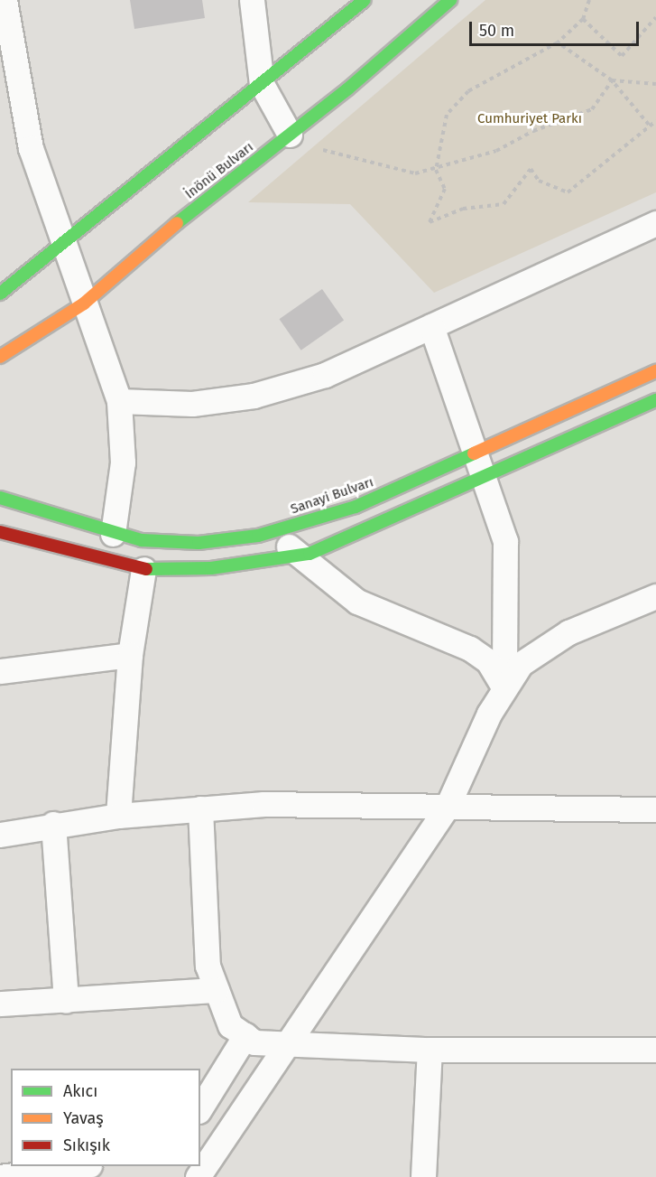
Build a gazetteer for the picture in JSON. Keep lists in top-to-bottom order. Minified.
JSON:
{"streets":{"main road":["İnönü Bulvarı","Sanayi Bulvarı"]},"parks":["Cumhuriyet Parkı"],"legend":["Akıcı","Yavaş","Sıkışık"],"scale_bar":"50 m"}
